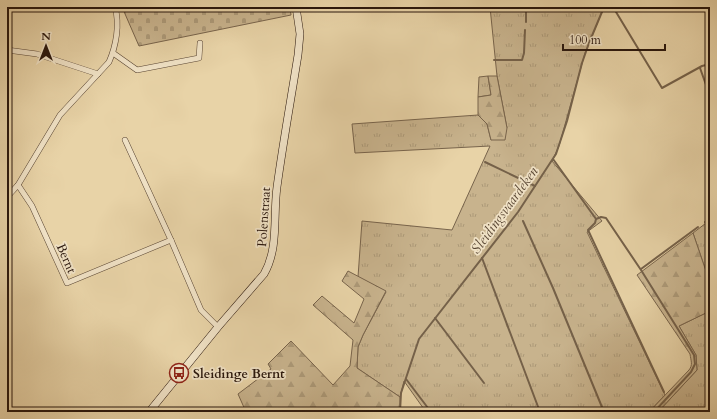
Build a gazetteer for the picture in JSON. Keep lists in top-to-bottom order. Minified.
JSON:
{"streets":{"main road":["Polenstraat"],"street":["Bernt"]},"water":["Sleidingsvaardeken"],"places":{"bus stop":["Sleidinge Bernt"]},"scale_bar":"100 m","north":"top"}
